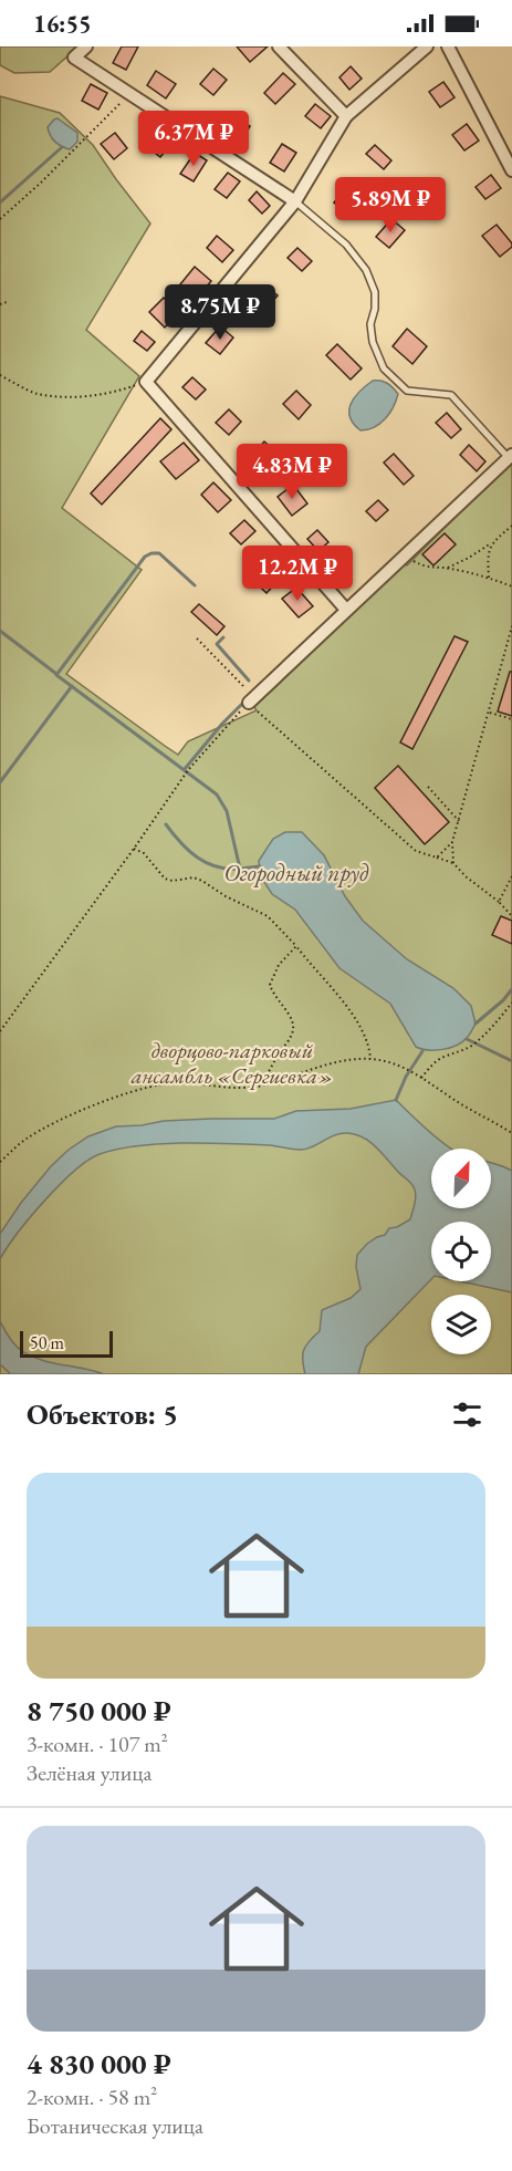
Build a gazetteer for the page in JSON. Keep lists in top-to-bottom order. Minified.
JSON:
{"water":["Огородный пруд"],"parks":["дворцово-парковый ансамбль «Сергиевка»"],"scale_bar":"50 m","north":"top right","page":{"status":"16:55","price":["6.37M ₽","5.89M ₽","8.75M ₽","4.83M ₽","12.2M ₽"],"scale":"50 m","heading":"Объектов: 5","list":[{"name":"8 750 000 ₽","note":"3-комн. · 107 m² · Зелёная улица"},{"name":"4 830 000 ₽","note":"2-комн. · 58 m² · Ботаническая улица"}]}}
